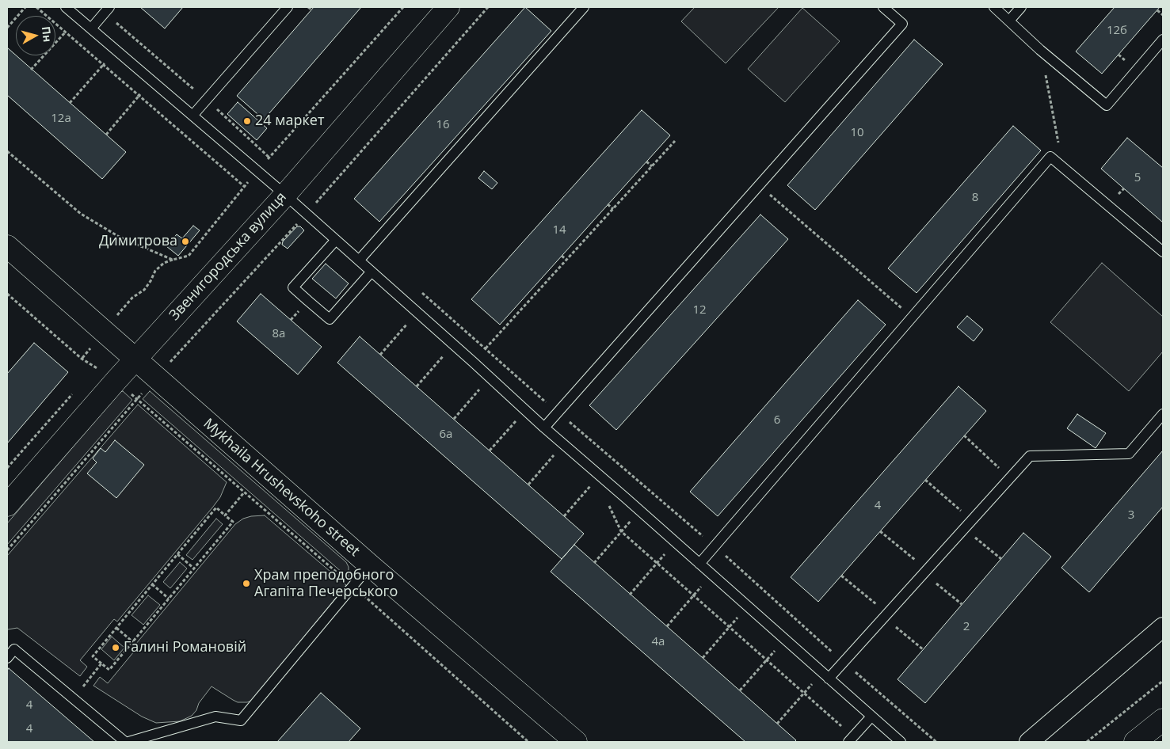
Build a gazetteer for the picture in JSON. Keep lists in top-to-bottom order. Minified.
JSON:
{"streets":{"street":["Звенигородська вулиця","Mykhaila Hrushevskoho street"]},"crossings":[["Звенигородська вулиця","Mykhaila Hrushevskoho street"]],"places":["24 маркет","Димитрова","Храм преподобного Агапіта Печерського","Галині Романовій"],"house_numbers":["12б","12а","16","10","5","8","14","12","8а","6","6а","4","3","2","4а","4","4"],"north":"right"}
